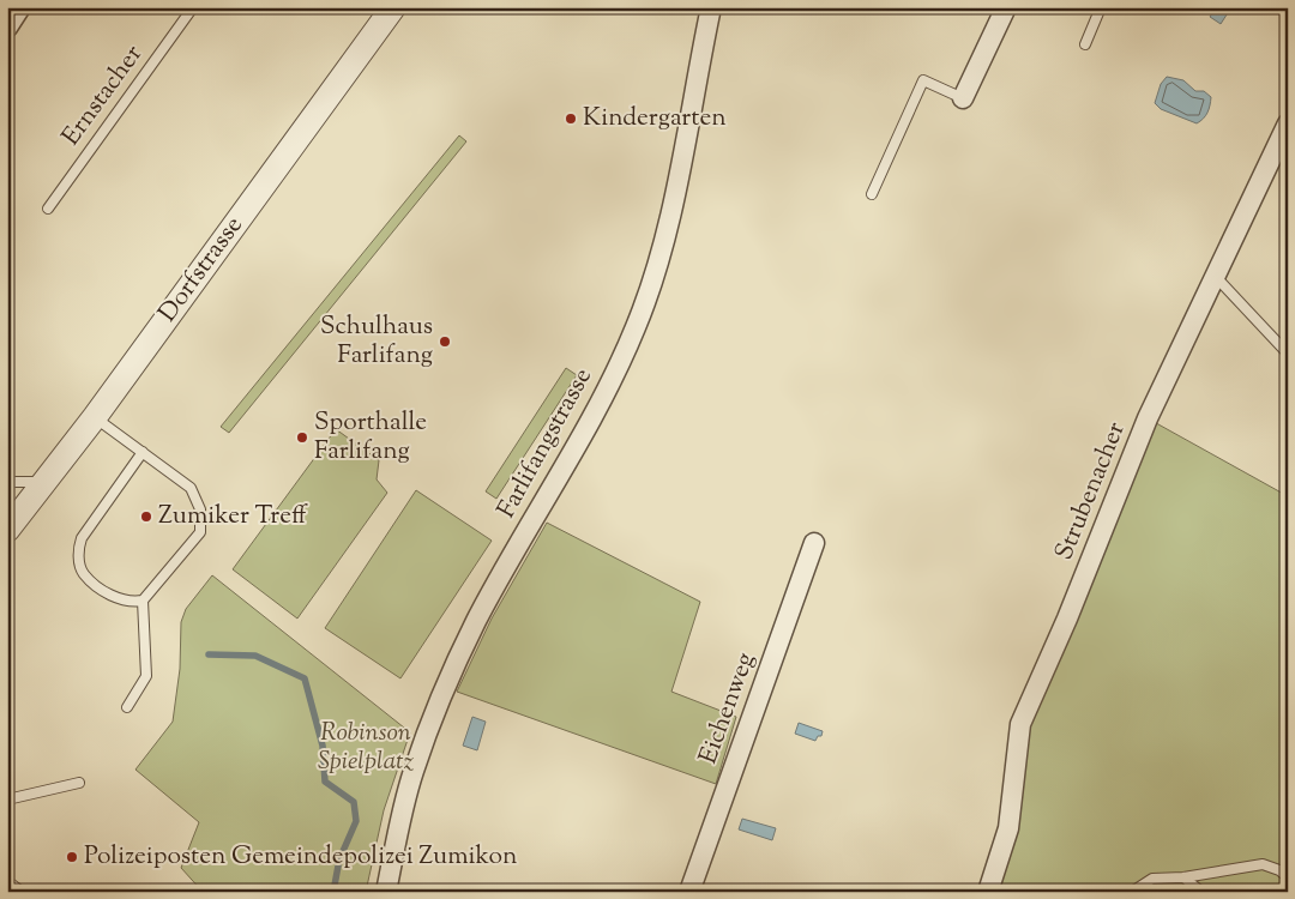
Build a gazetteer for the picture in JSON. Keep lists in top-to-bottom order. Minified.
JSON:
{"streets":{"street":["Dorfstrasse","Farlifangstrasse","Strubenacher","Eichenweg"],"lane":["Ernstacher"]},"parks":["Robinson Spielplatz"],"places":["Kindergarten","Schulhaus Farlifang","Sporthalle Farlifang","Zumiker Treff","Polizeiposten Gemeindepolizei Zumikon"]}
